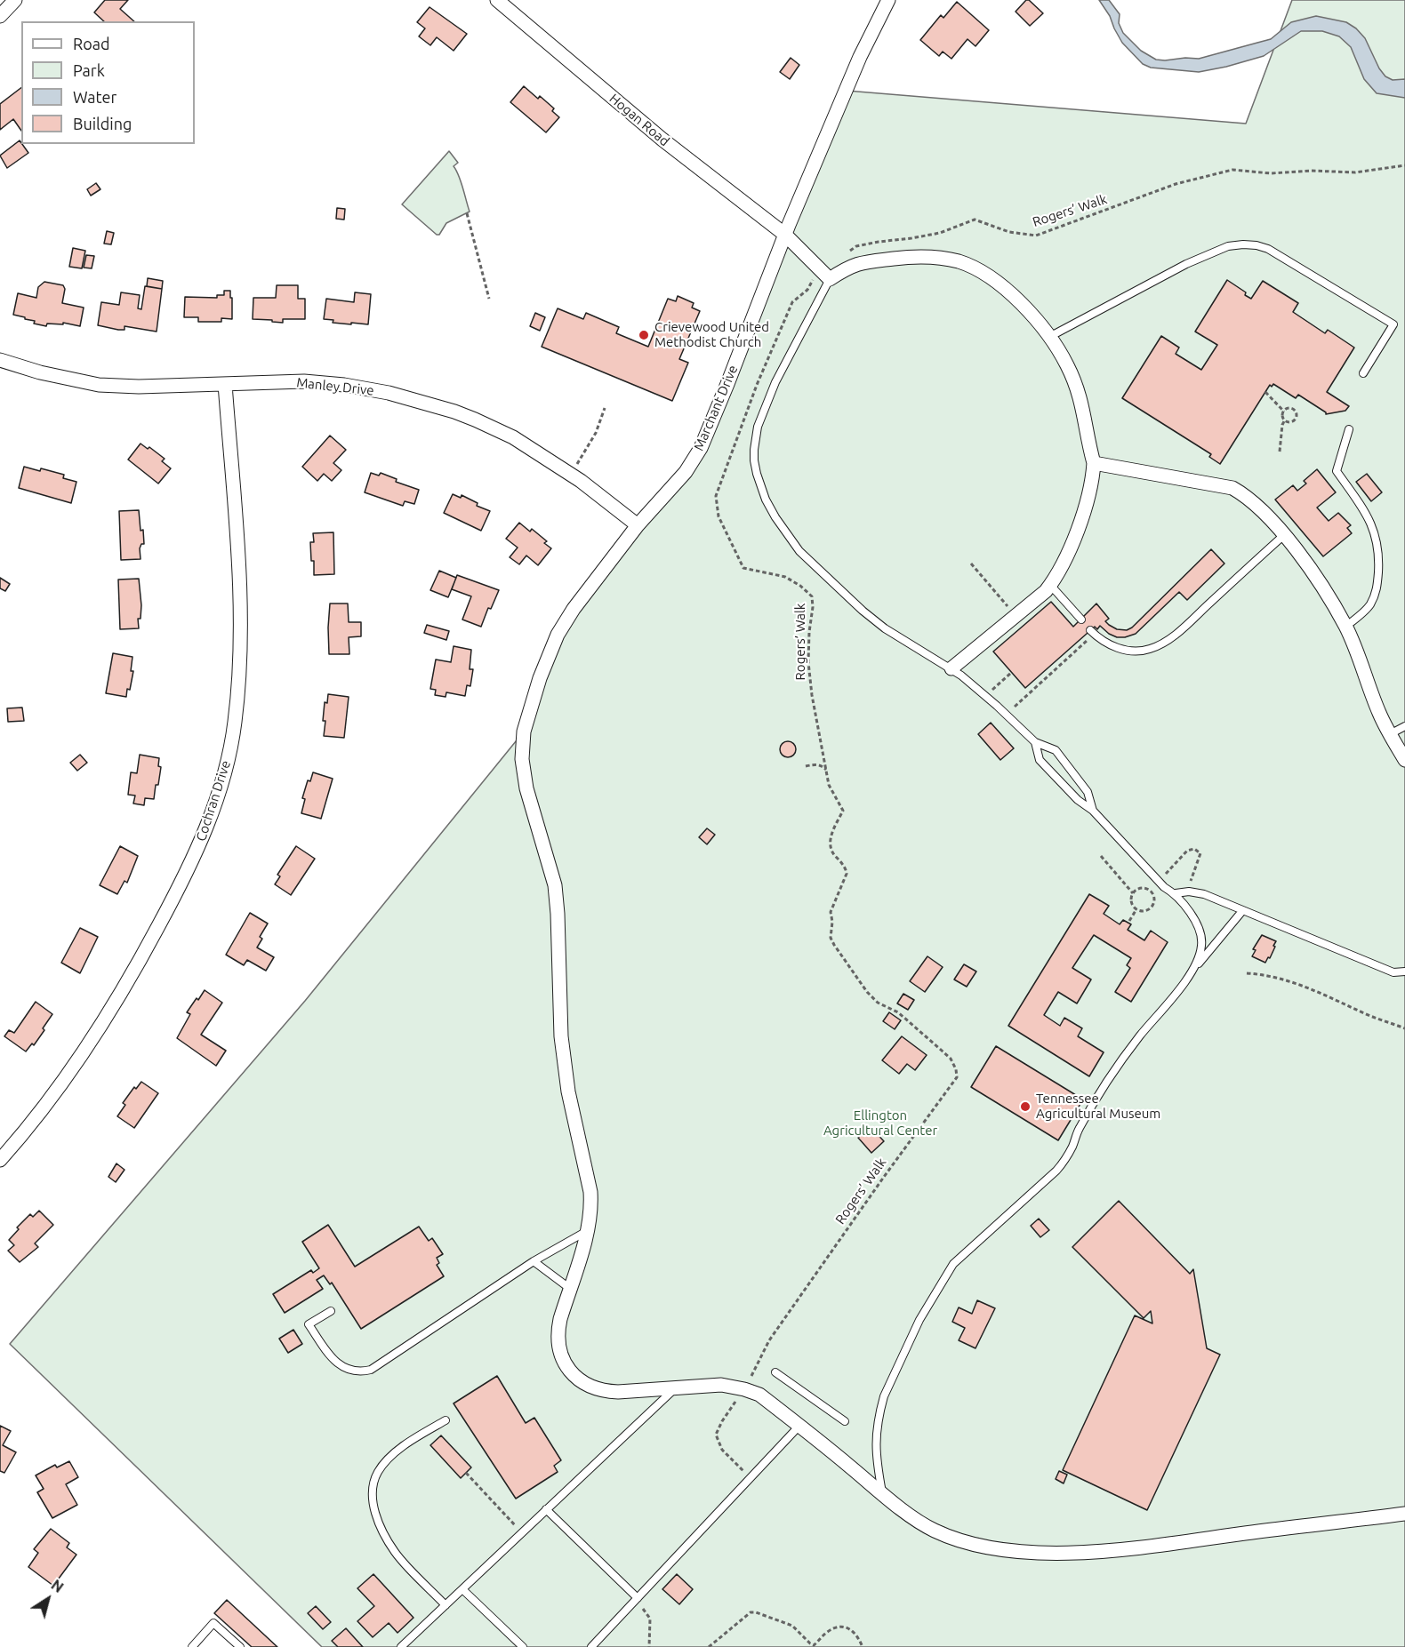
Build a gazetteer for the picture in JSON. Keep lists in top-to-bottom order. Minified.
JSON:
{"streets":{"street":["Hogan Road","Manley Drive","Marchant Drive","Cochran Drive"],"path":["Rogers’ Walk"]},"crossings":[["Hogan Road","Rogers’ Walk"],["Hogan Road","Marchant Drive"],["Rogers’ Walk","Marchant Drive"],["Manley Drive","Marchant Drive"],["Manley Drive","Cochran Drive"]],"parks":["Ellington Agricultural Center"],"places":["Crievewood United Methodist Church","Tennessee Agricultural Museum"],"legend":["Road","Park","Water","Building"],"north":"top right"}
